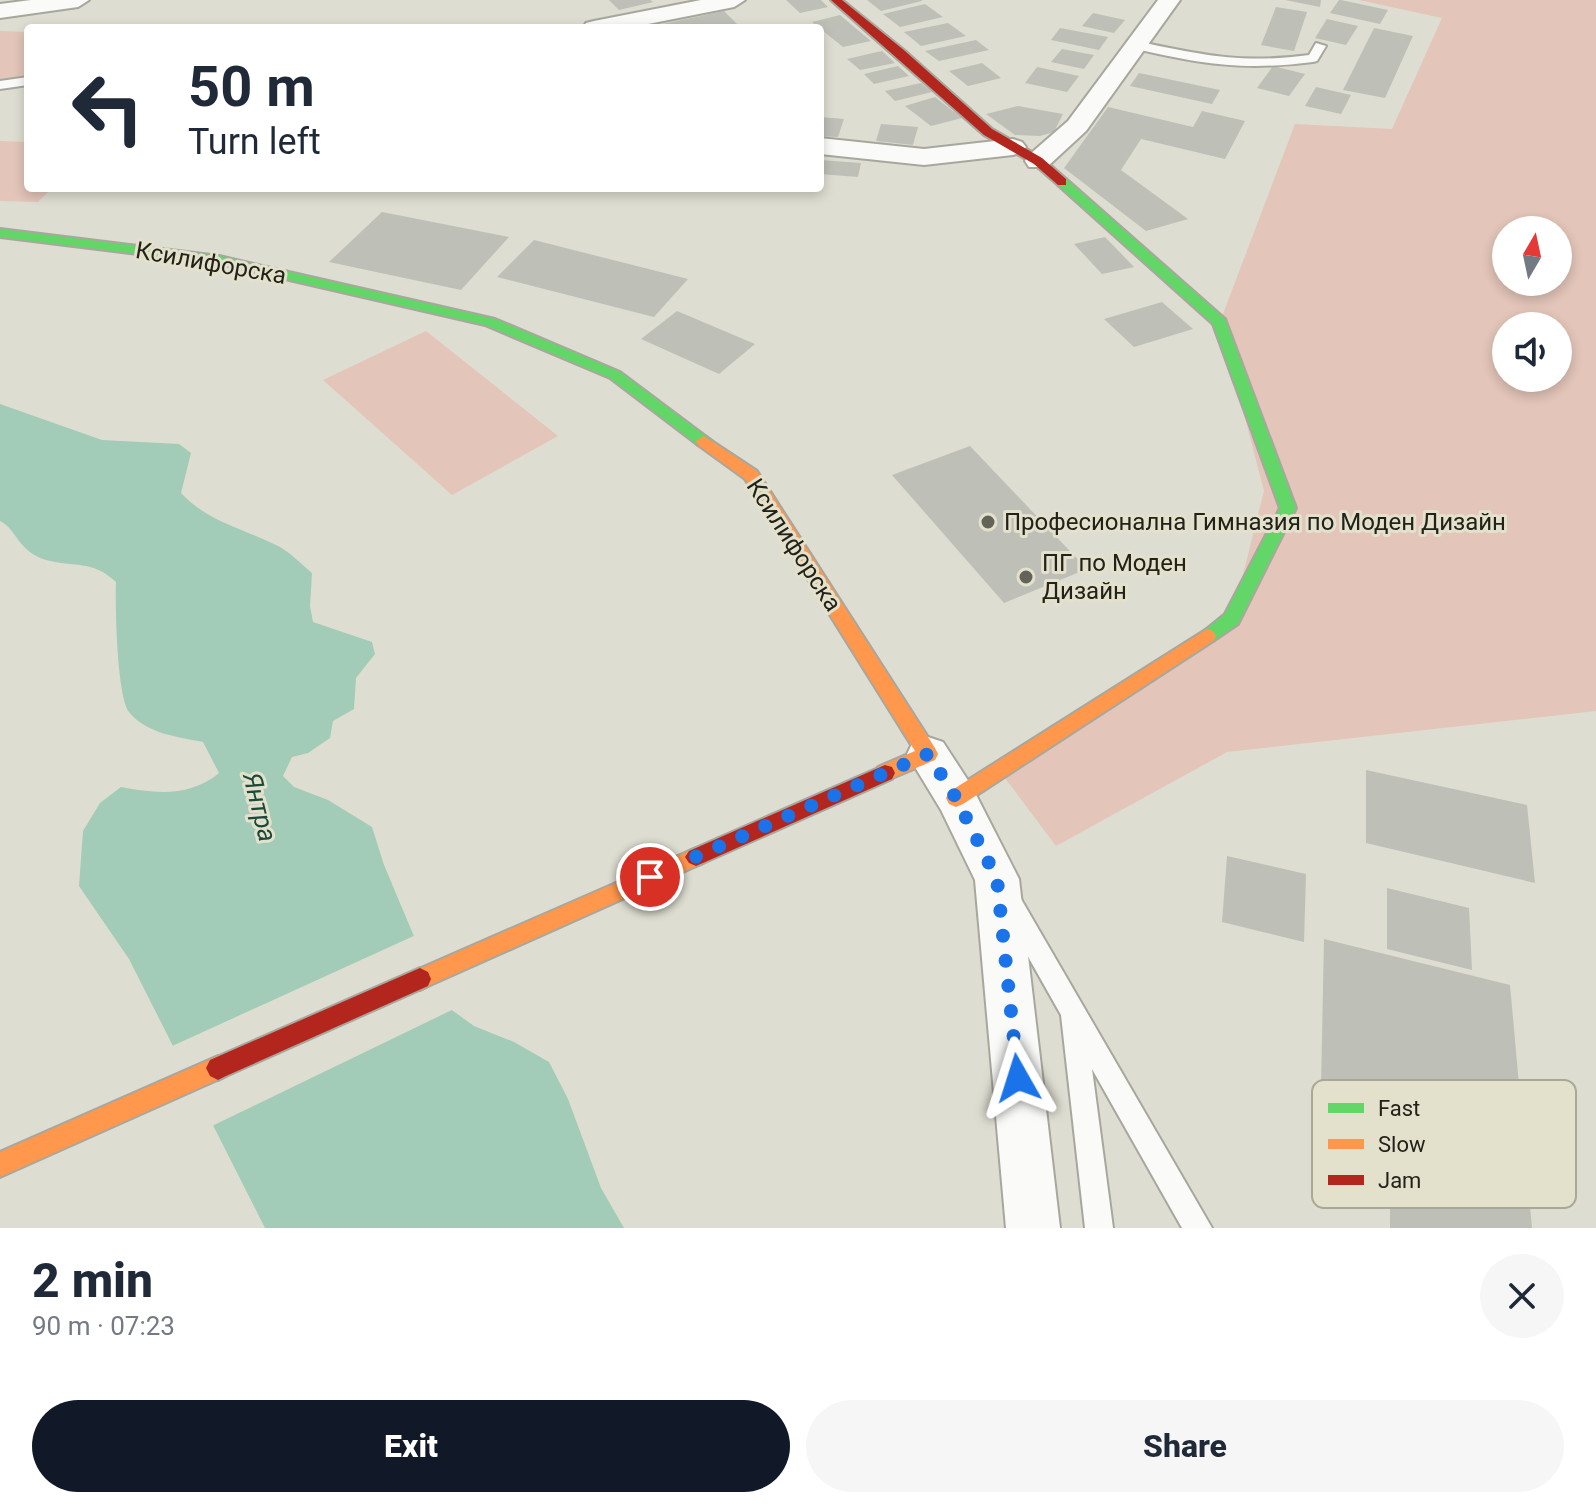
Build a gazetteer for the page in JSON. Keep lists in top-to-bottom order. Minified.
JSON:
{"streets":{"street":["Ксилифорска"]},"water":["Янтра"],"places":["Професионална Гимназия по Моден Дизайн","ПГ по Моден Дизайн"],"legend":["Fast","Slow","Jam"],"north":"top","page":{"turn":["50 m","Turn left"],"heading":["2 min","90 m · 07:23"],"buttons":["Exit","Share"]}}
